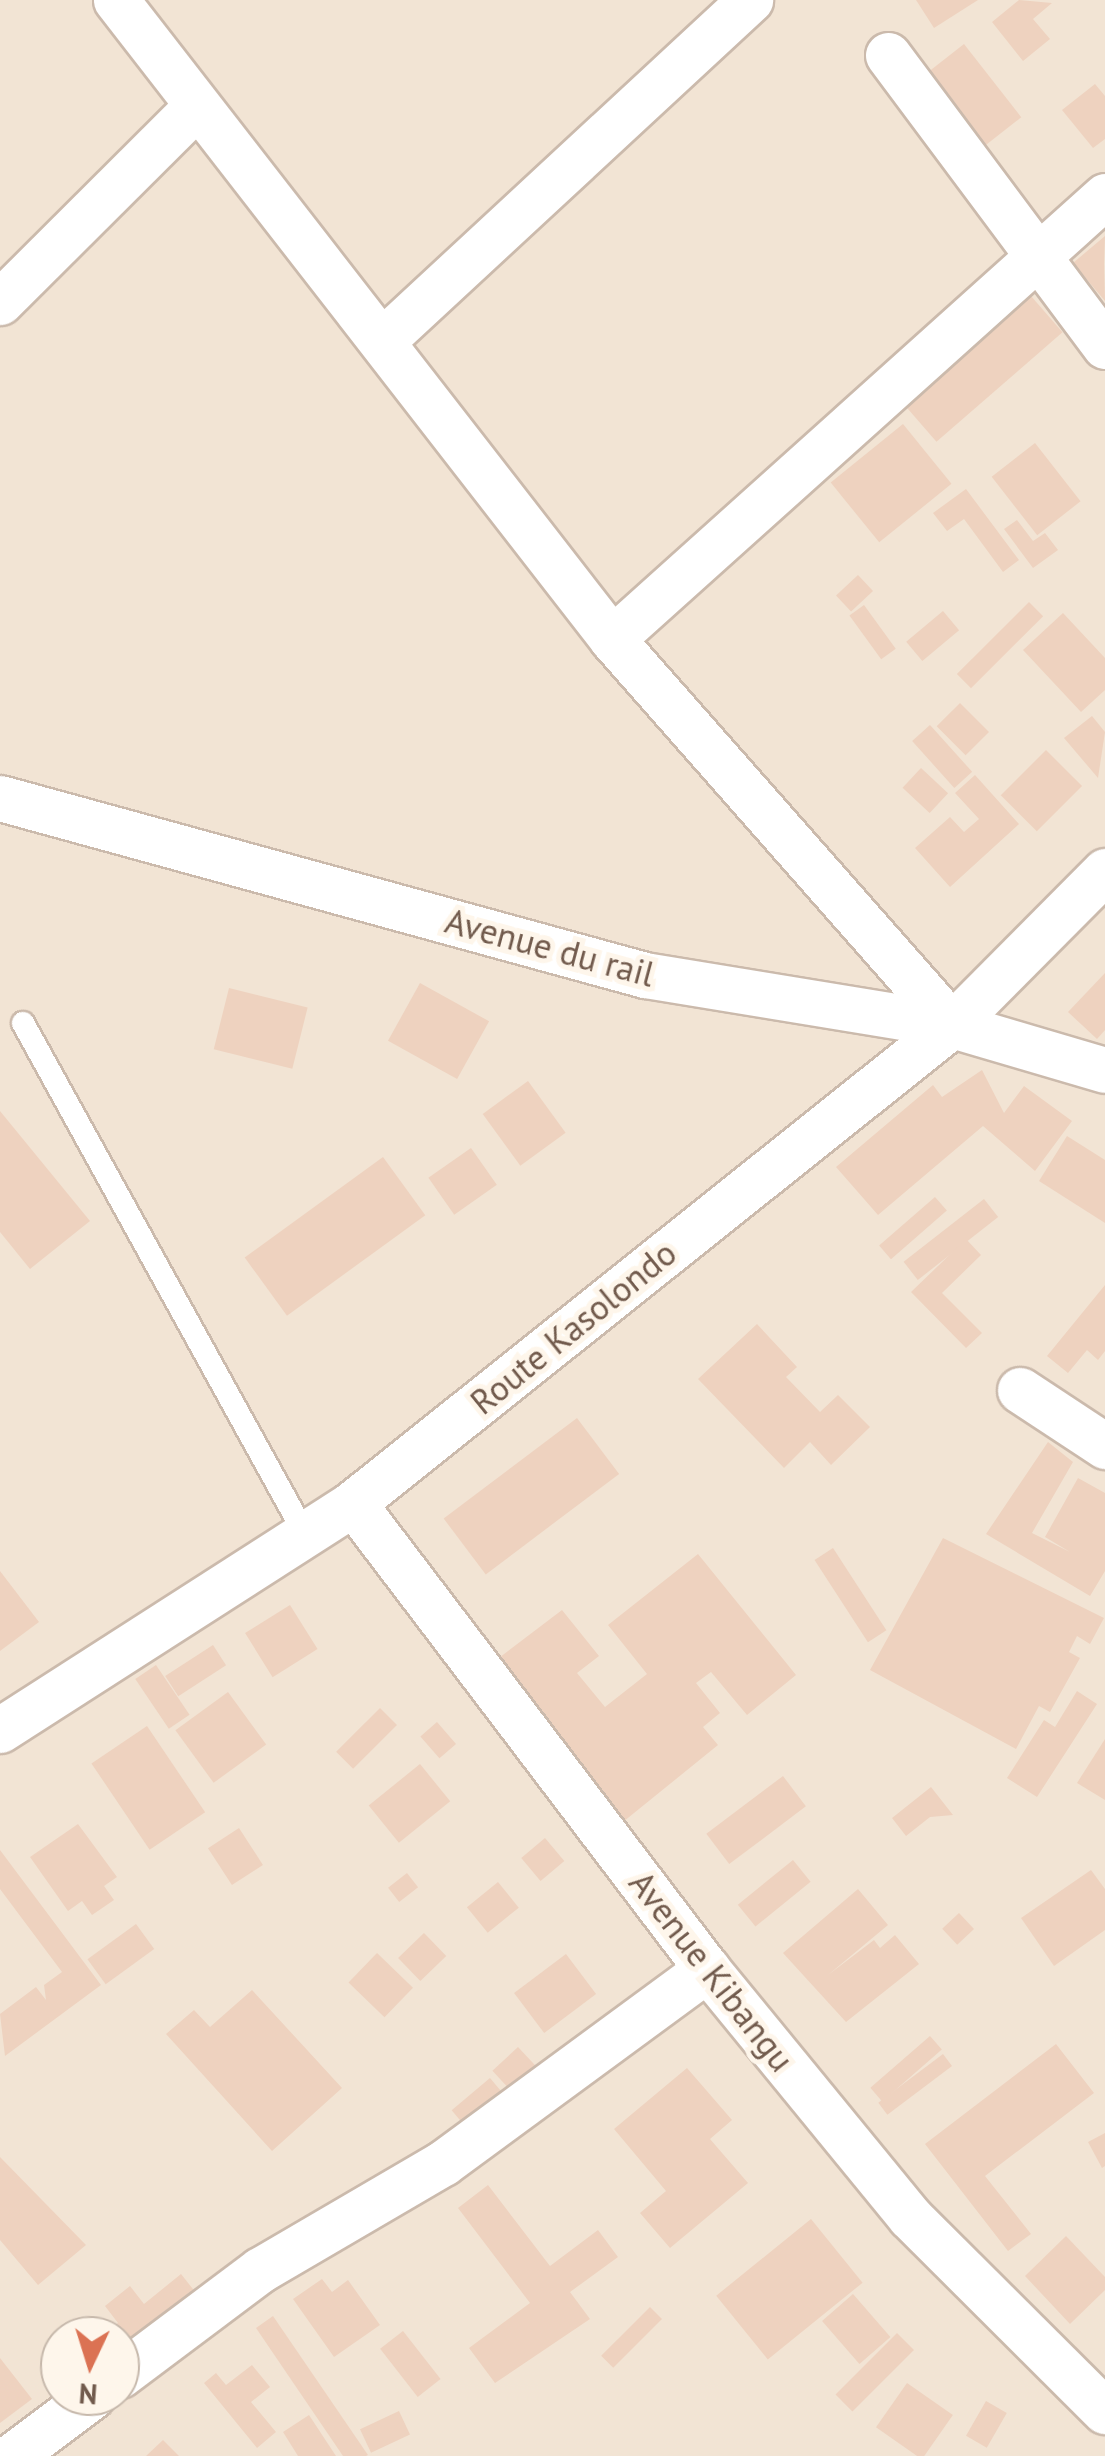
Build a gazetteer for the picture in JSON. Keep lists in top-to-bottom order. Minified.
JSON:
{"streets":{"street":["Avenue du rail","Route Kasolondo","Avenue Kibangu"]},"crossings":[["Avenue du rail","Route Kasolondo"],["Route Kasolondo","Avenue Kibangu"]],"north":"bottom"}
